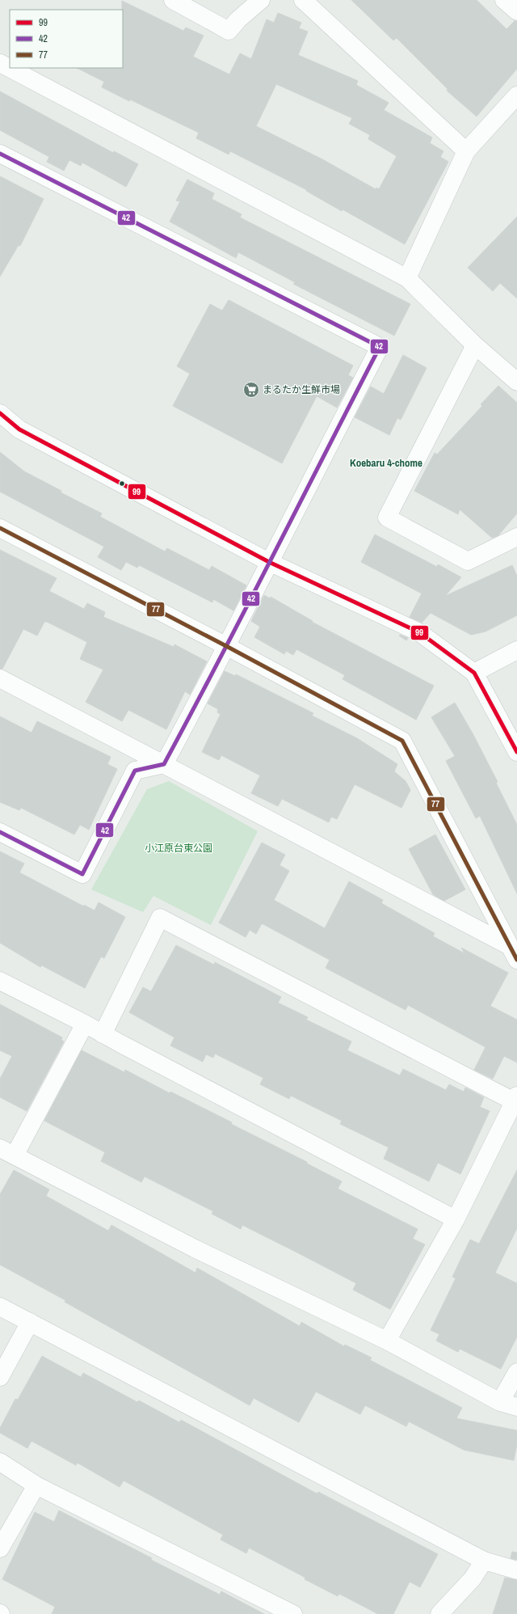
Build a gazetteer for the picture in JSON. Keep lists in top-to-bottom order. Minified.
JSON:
{"districts":["Koebaru 4-chome"],"parks":["小江原台東公園"],"places":{"supermarket":["まるたか生鮮市場"]},"lines":["transit line 42","transit line 99","transit line 77"],"legend":["99","42","77"]}
